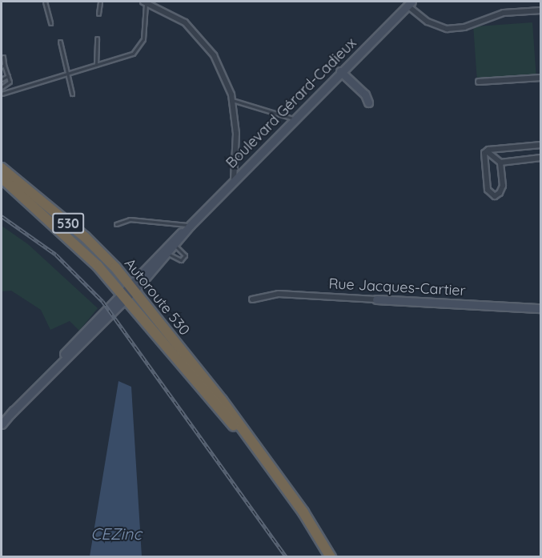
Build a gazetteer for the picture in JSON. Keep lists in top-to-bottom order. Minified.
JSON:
{"streets":{"highway":["530","Autoroute 530"],"main road":["Boulevard Gérard-Cadieux","Rue Jacques-Cartier"]},"crossings":[["Boulevard Gérard-Cadieux","Autoroute 530"]],"water":["CEZinc"]}
